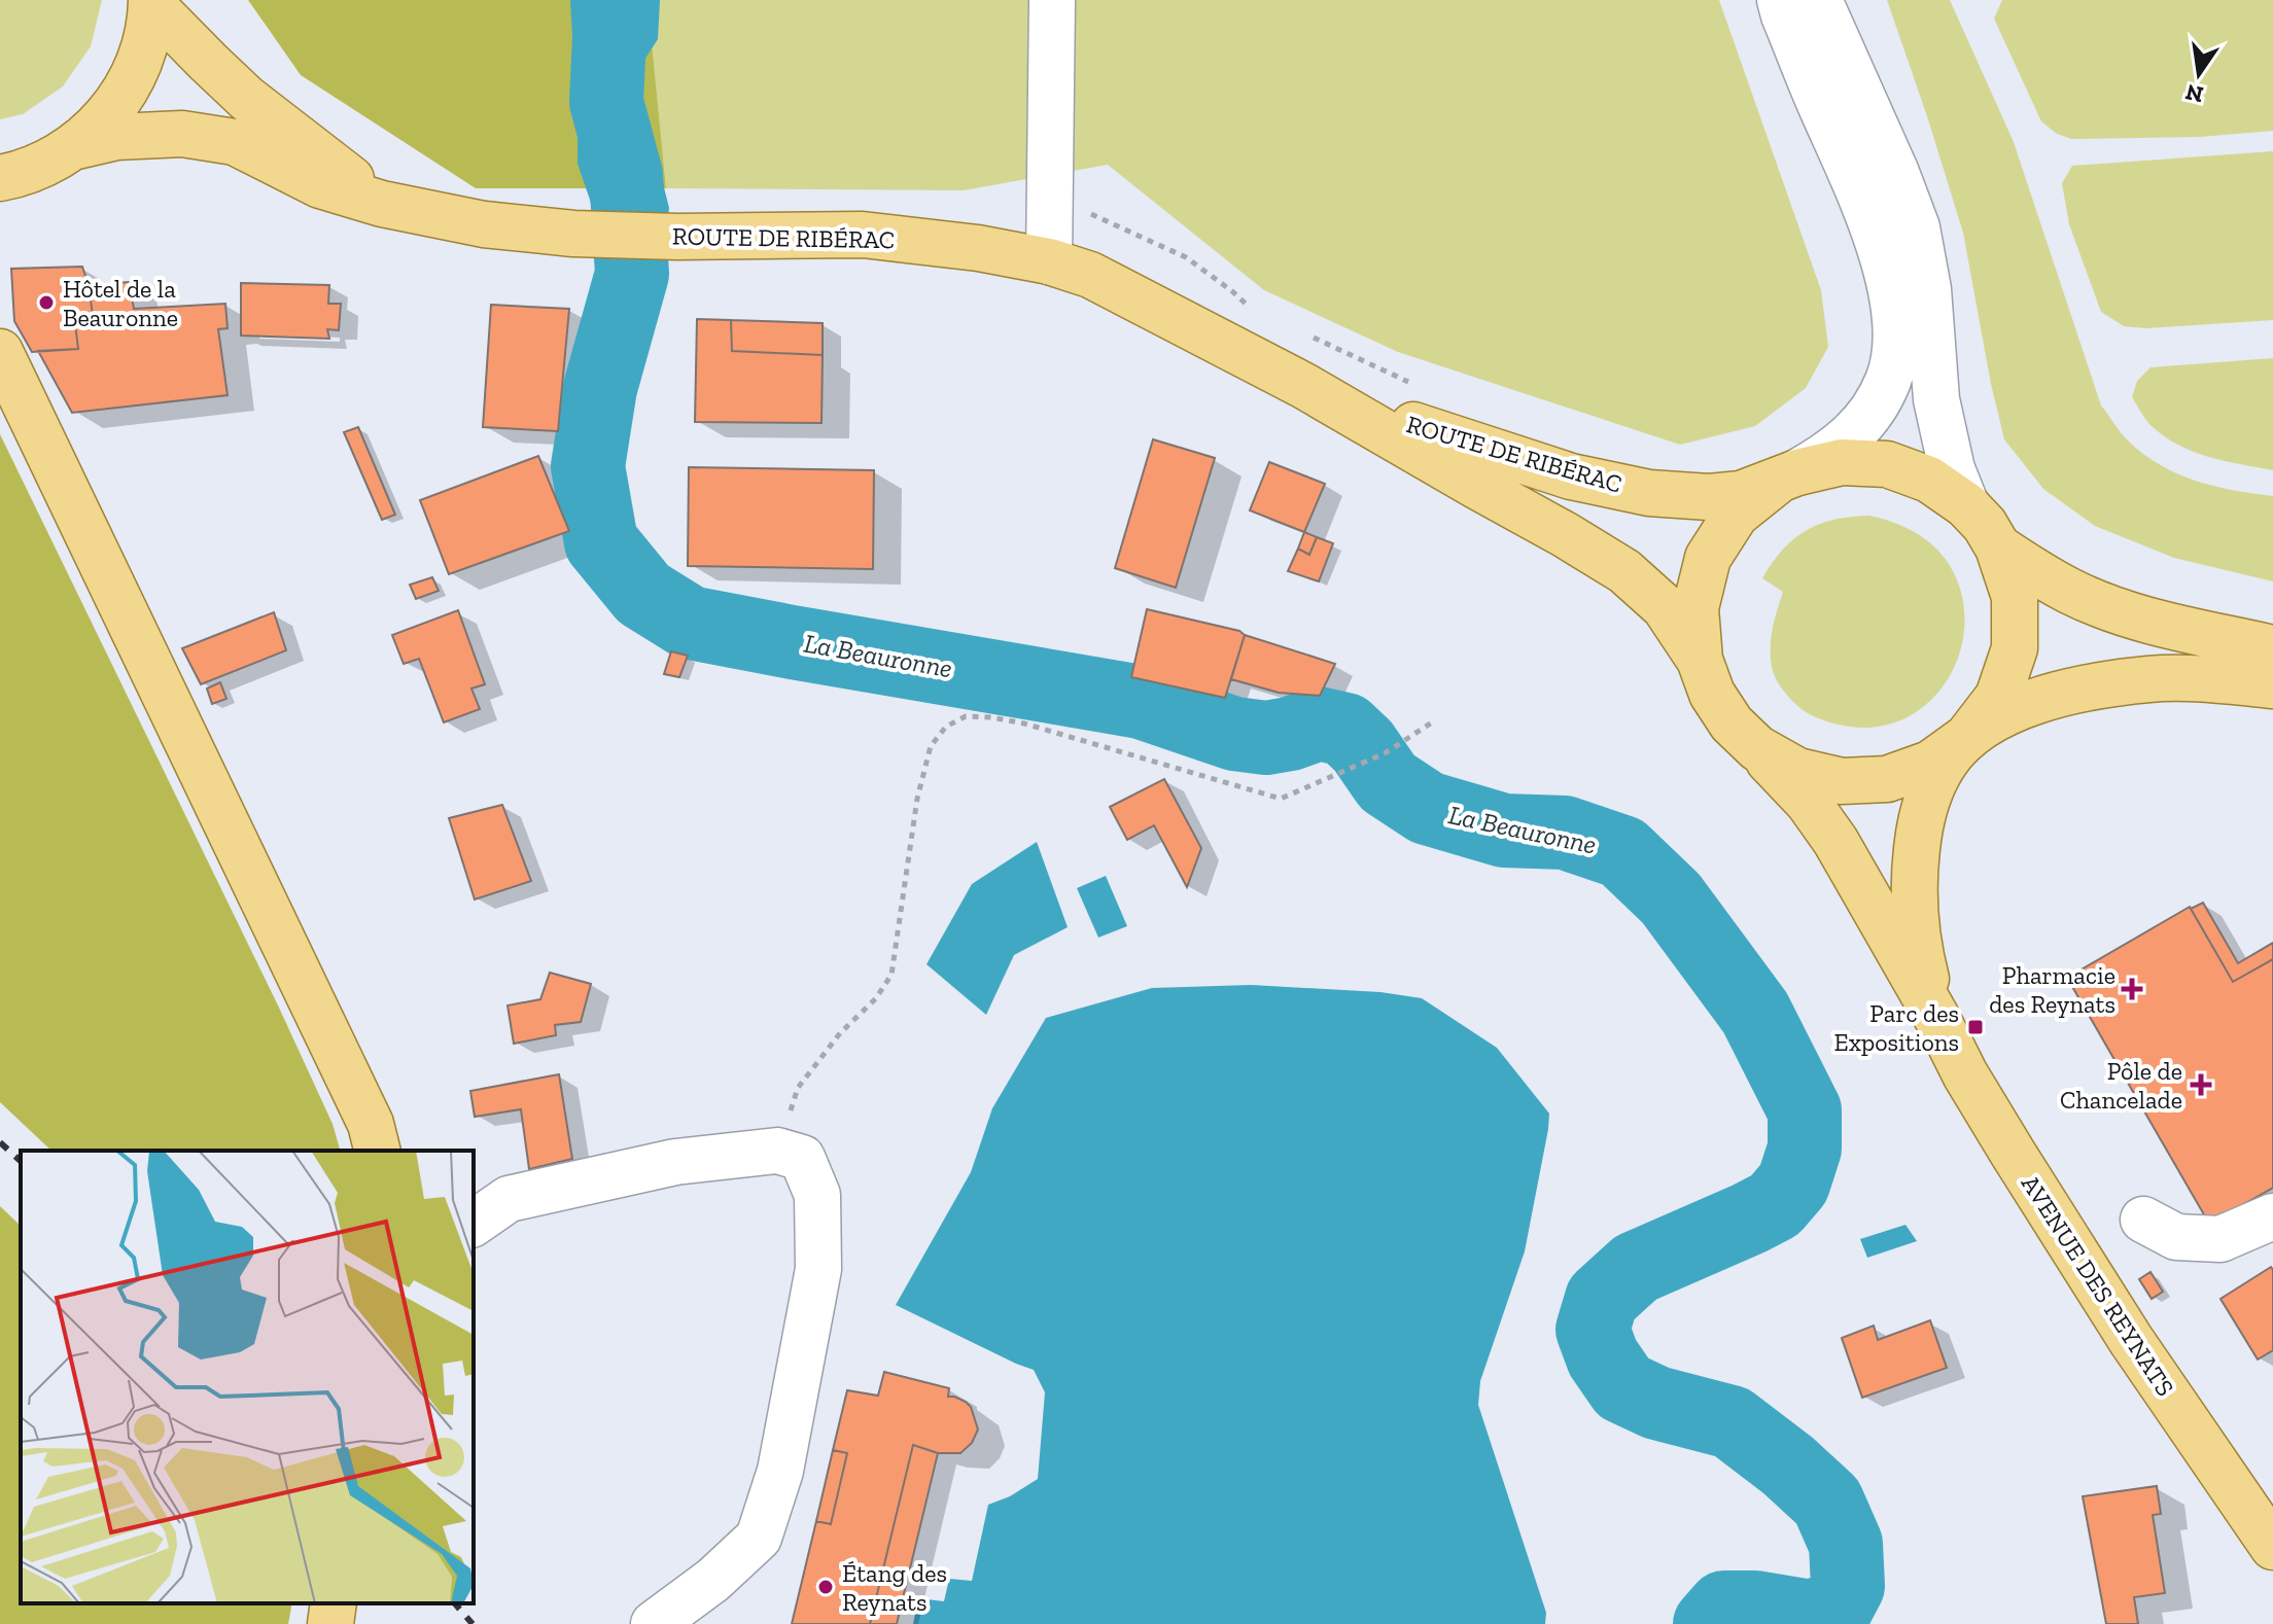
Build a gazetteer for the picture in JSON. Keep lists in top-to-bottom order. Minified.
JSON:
{"streets":{"main road":["ROUTE DE RIBÉRAC","AVENUE DES REYNATS"]},"crossings":[["ROUTE DE RIBÉRAC","AVENUE DES REYNATS"]],"water":["La Beauronne"],"places":{"other":["Hôtel de la Beauronne","Étang des Reynats"],"health":["Pharmacie des Reynats","Pôle de Chancelade"],"transit":["Parc des Expositions"]},"north":"bottom"}
